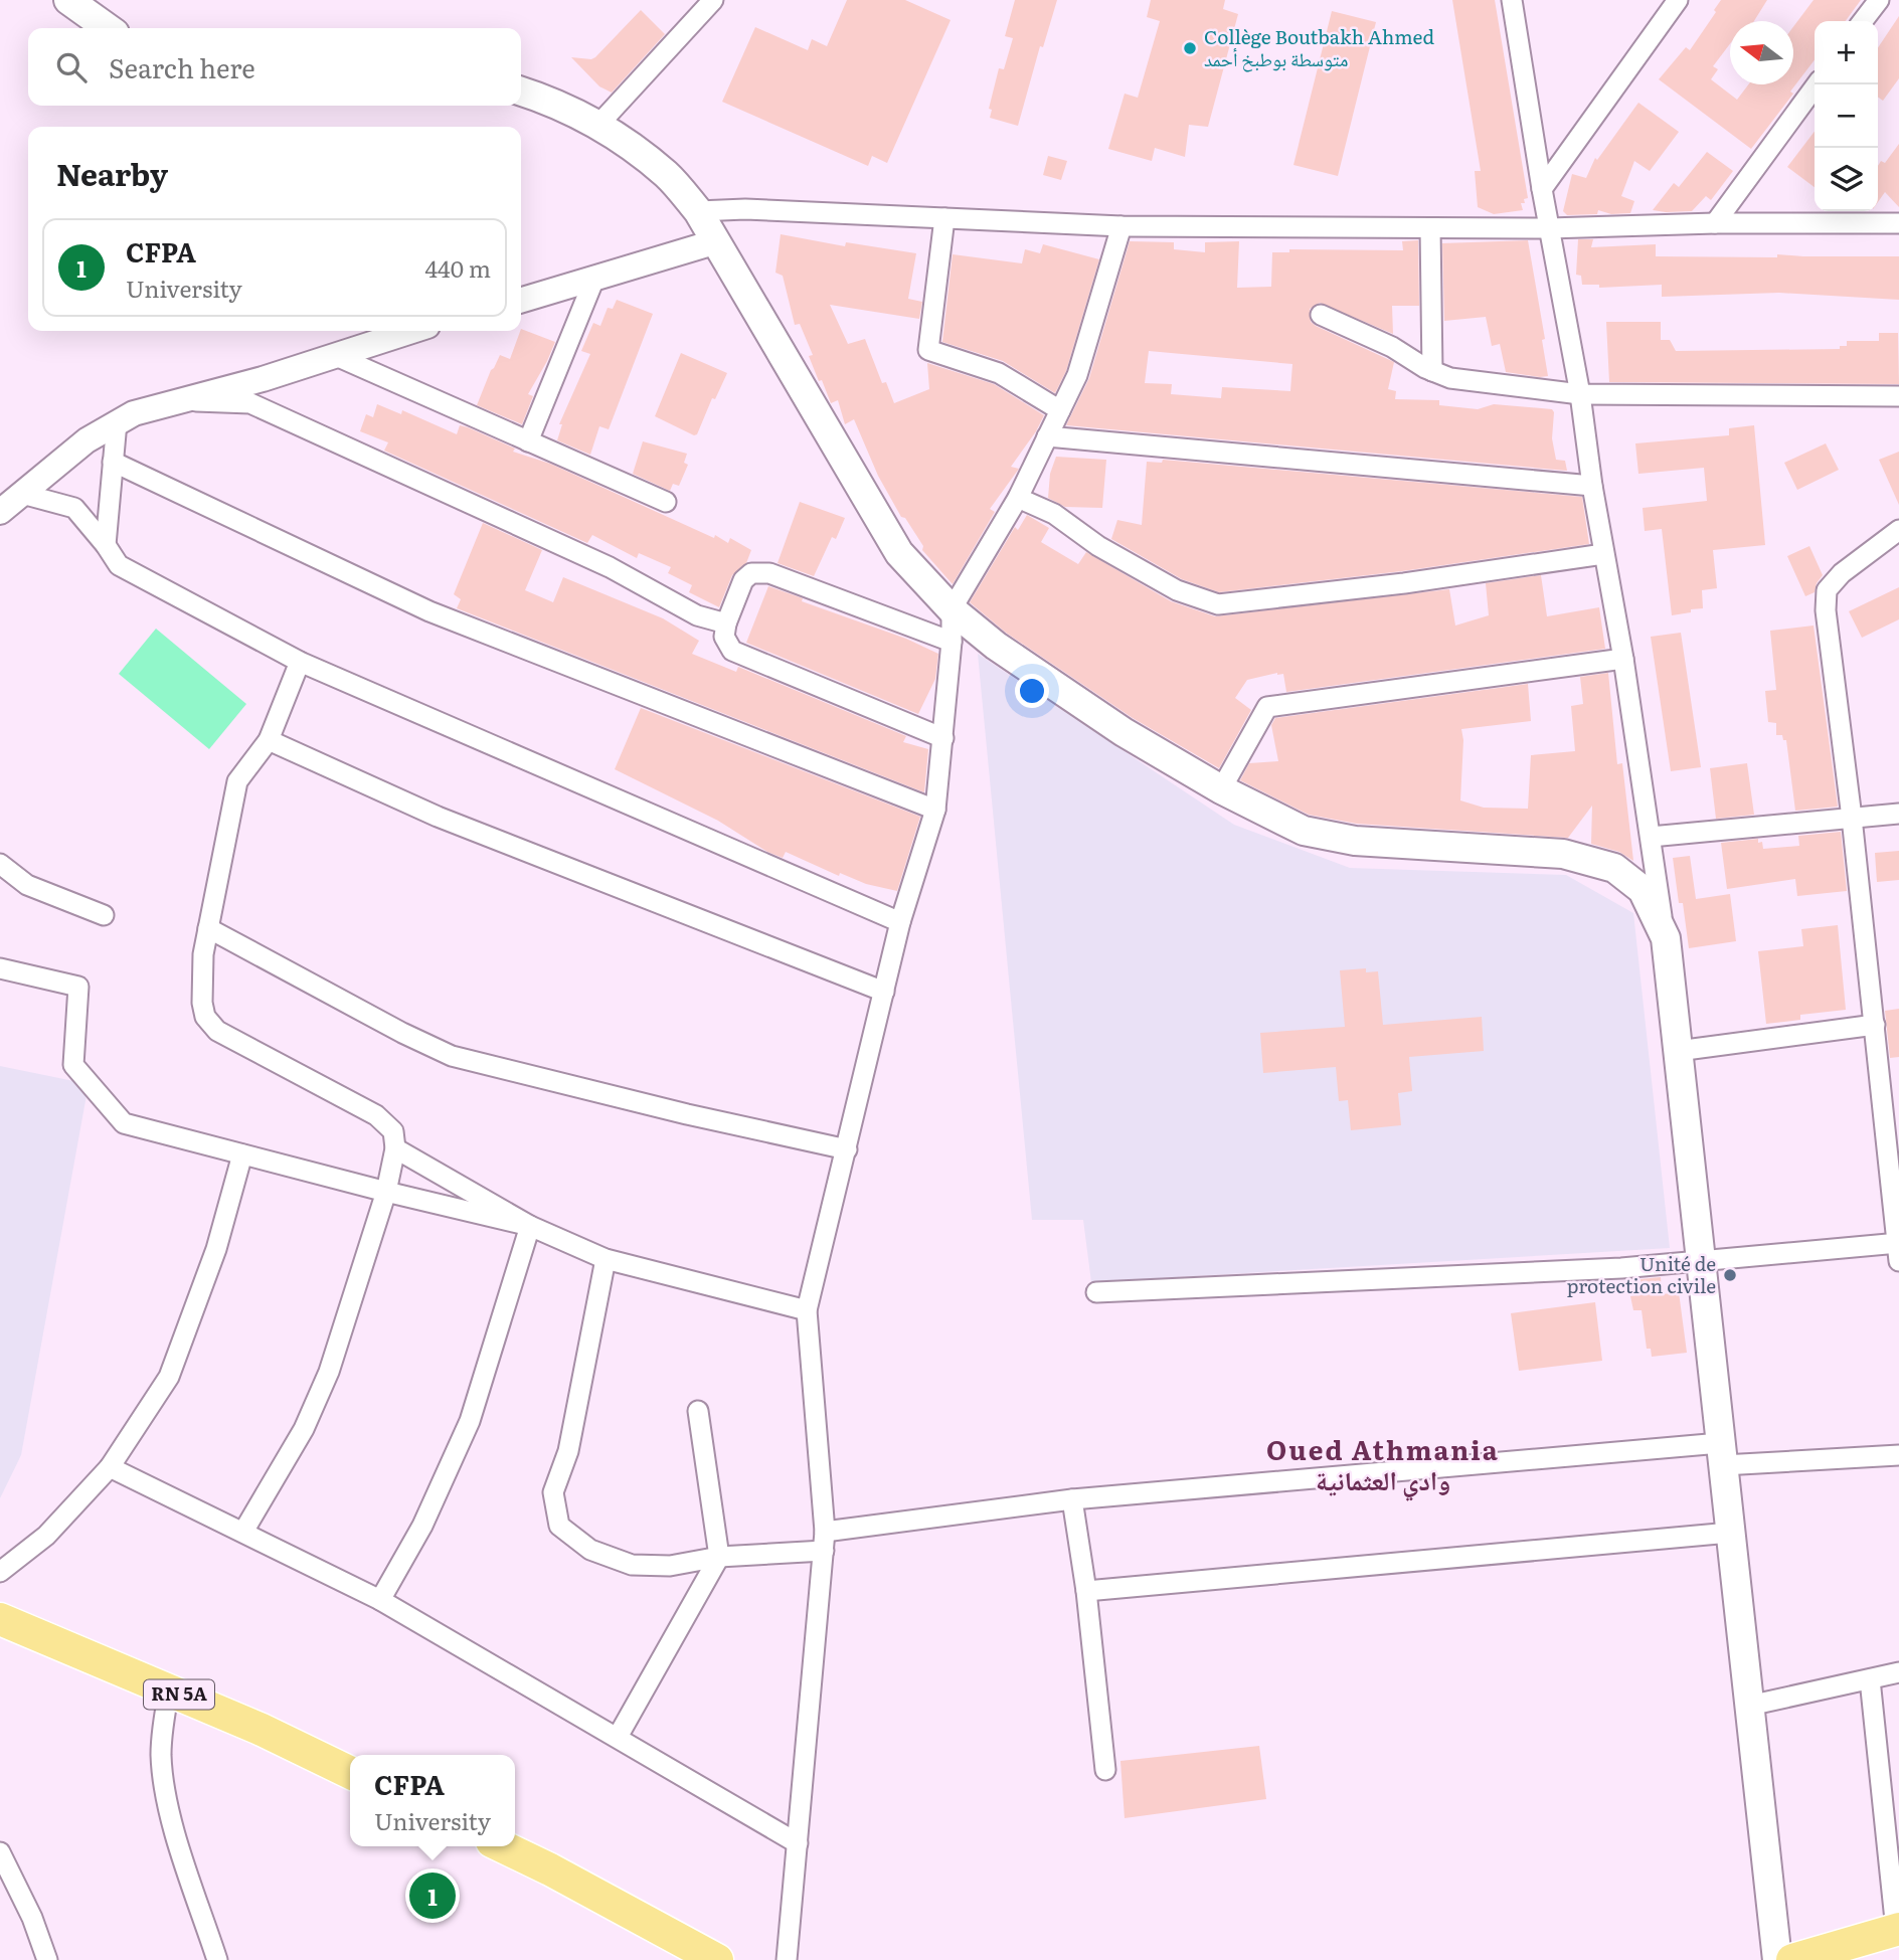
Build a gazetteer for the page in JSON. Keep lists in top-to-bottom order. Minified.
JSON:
{"streets":{"main road":["RN 5A"]},"districts":["Oued Athmania وادي العثمانية"],"places":["Collège Boutbakh Ahmed متوسطة بوطبخ أحمد","Unité de protection civile"],"north":"left","page":{"map_buttons":["+","−"],"search":"Search here","heading":"Nearby","list":[{"mark":"1","name":"CFPA","note":"University","value":"440 m"}],"popup":["CFPA","University"],"pins":"1"}}
